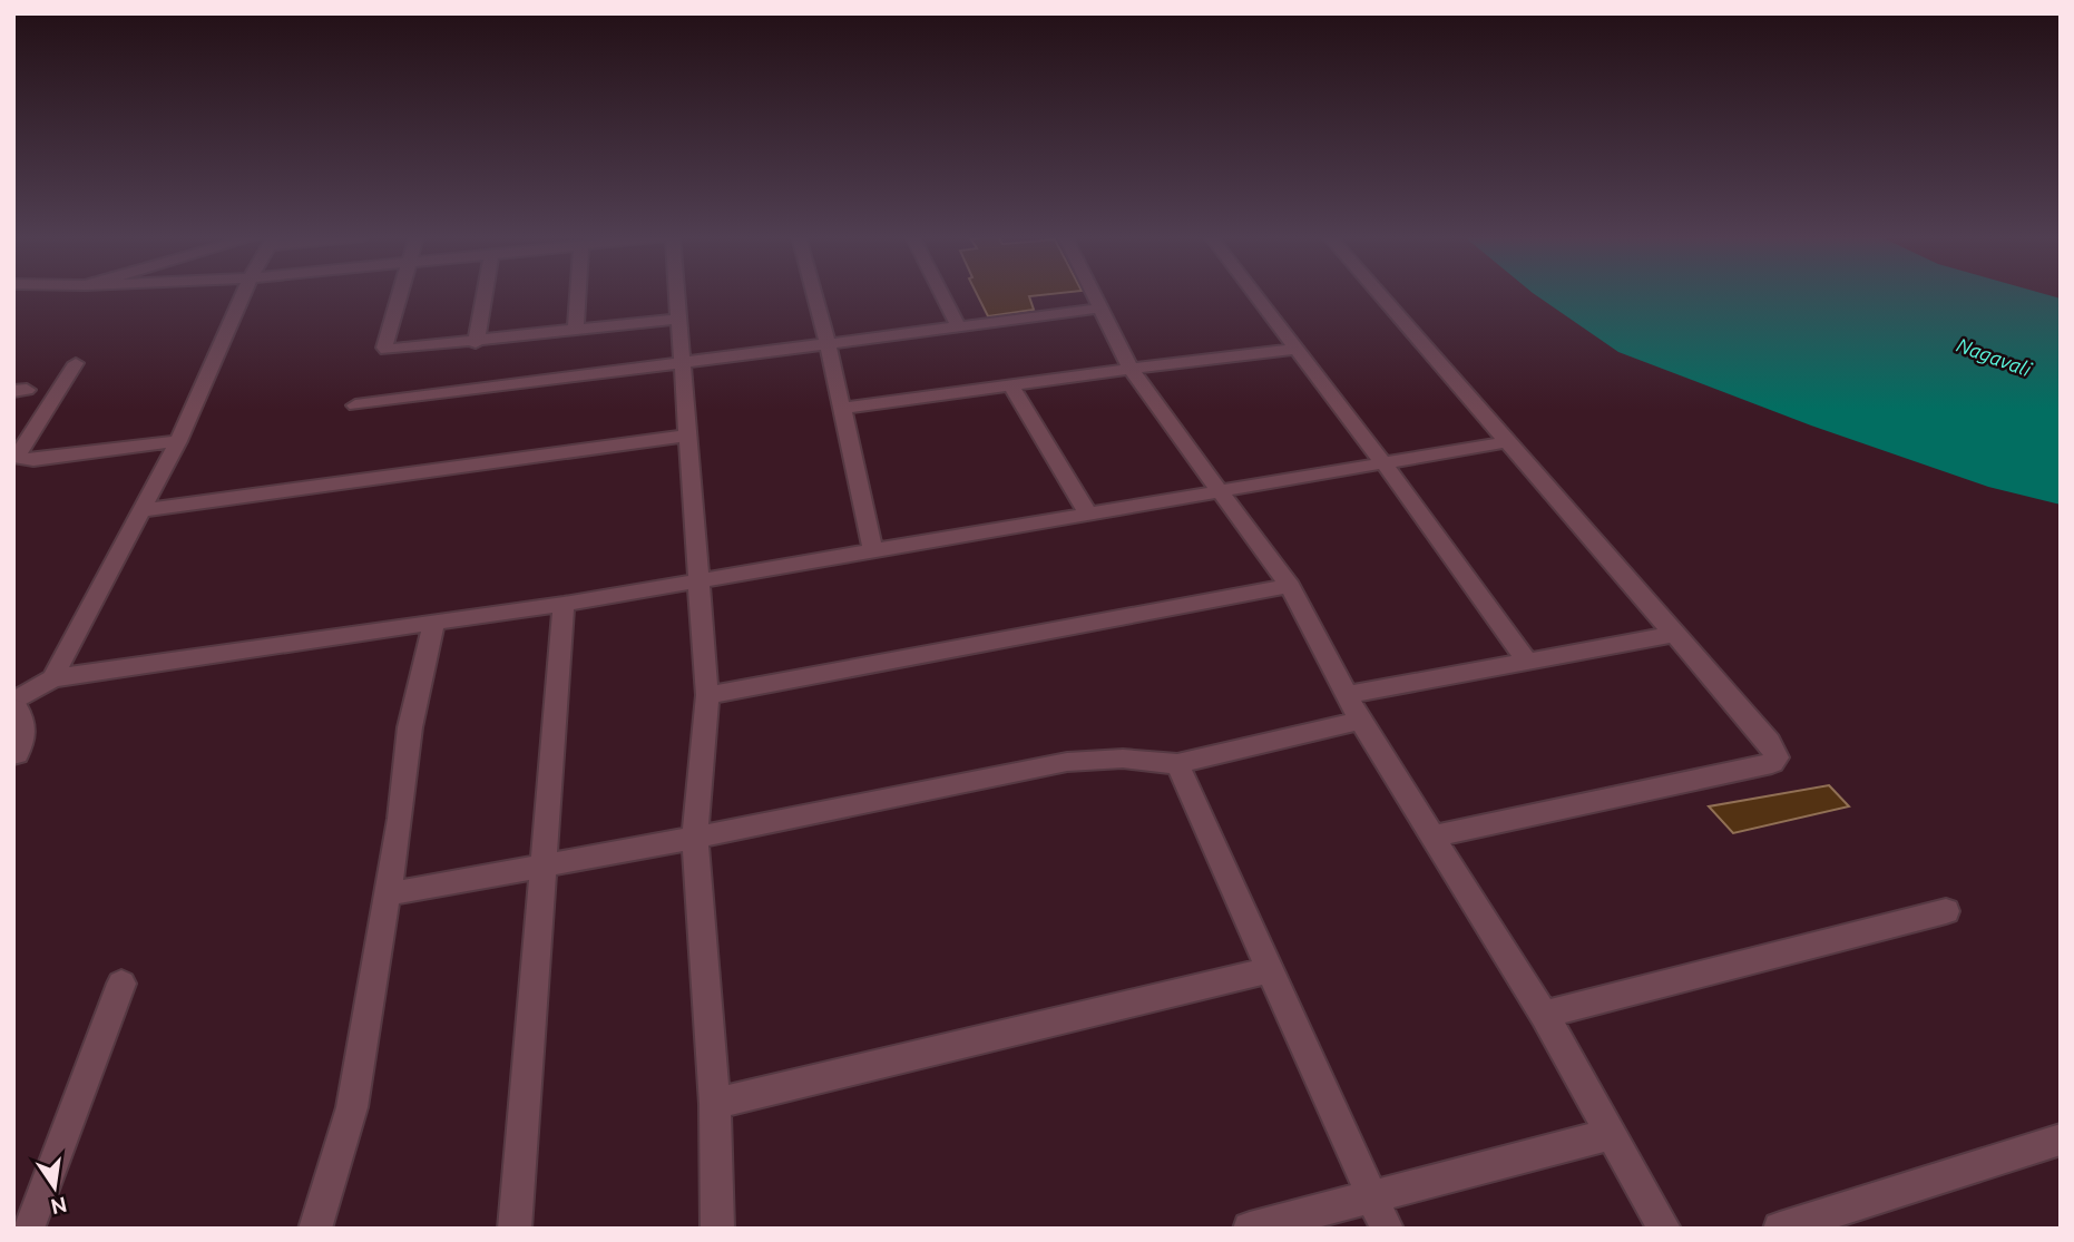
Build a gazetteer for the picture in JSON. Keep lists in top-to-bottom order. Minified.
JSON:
{"water":["Nagavali"],"north":"bottom"}
